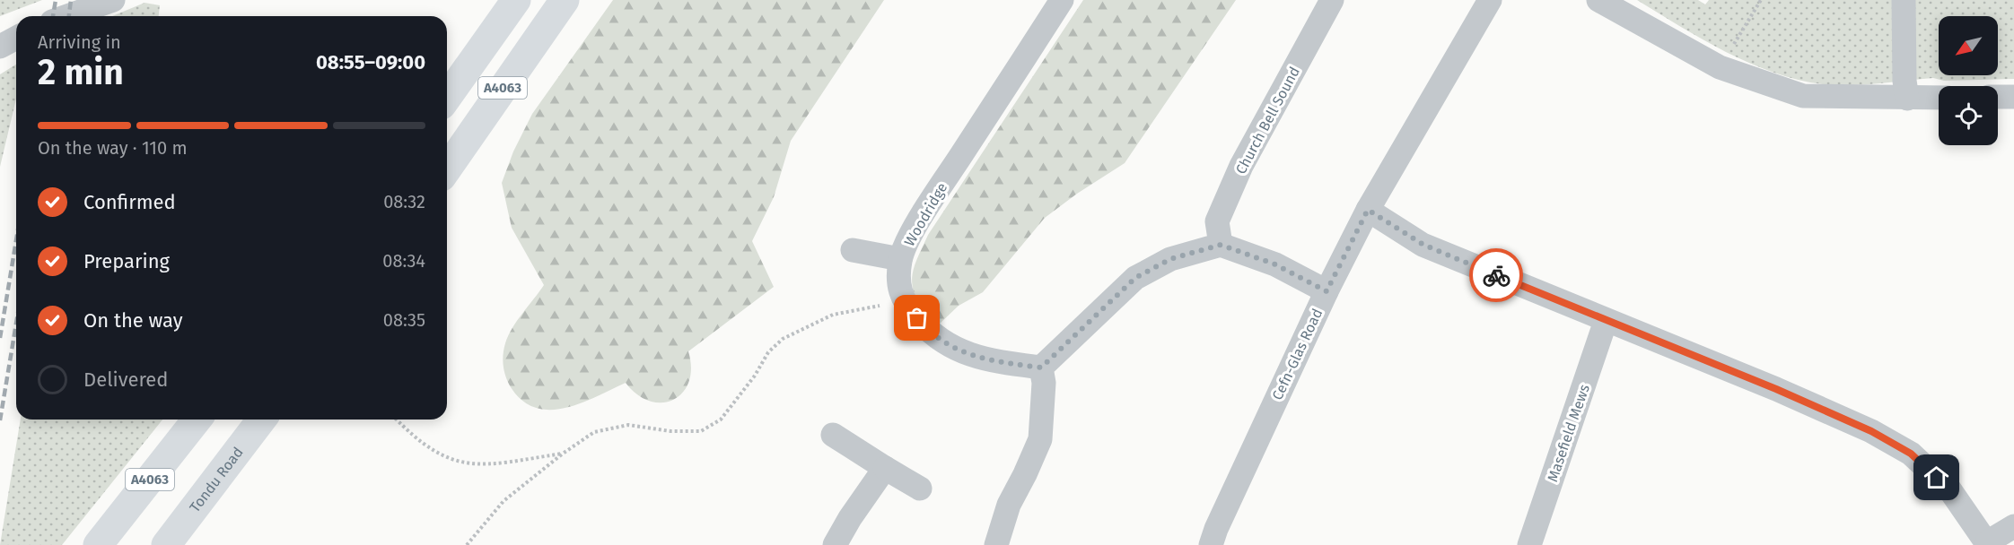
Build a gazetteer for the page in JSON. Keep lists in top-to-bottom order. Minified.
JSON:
{"streets":{"main road":["A4063","Tondu Road"],"street":["Church Bell Sound","Woodridge","Cefn-Glas Road","Masefield Mews"]},"north":"bottom left","page":{"heading":["2 min","Arriving in","08:55–09:00"],"bar":"On the way · 110 m","list":[["Confirmed","08:32"],["Preparing","08:34"],["On the way","08:35"],"Delivered"]}}
